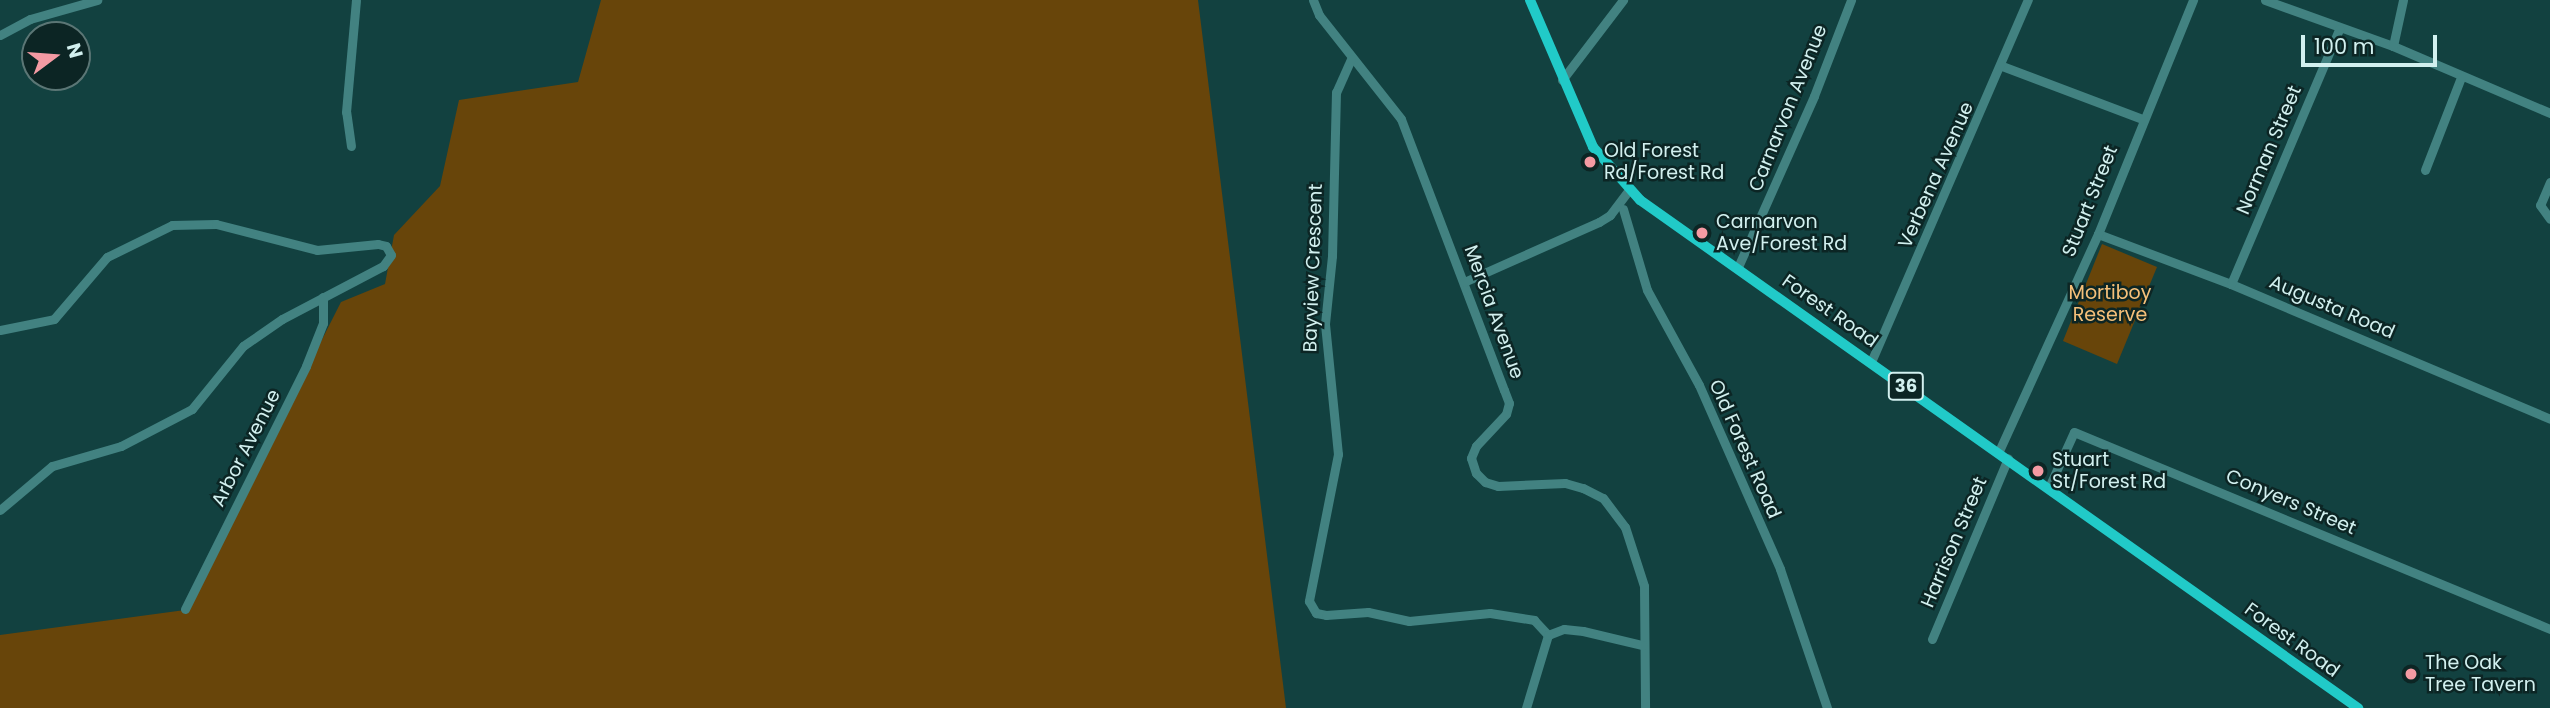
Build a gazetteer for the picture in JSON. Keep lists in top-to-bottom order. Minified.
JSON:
{"streets":{"main road":["Forest Road","36"],"street":["Carnarvon Avenue","Norman Street","Verbena Avenue","Stuart Street","Bayview Crescent","Augusta Road","Mercia Avenue","Arbor Avenue","Old Forest Road","Conyers Street","Harrison Street"]},"crossings":[["Carnarvon Avenue","Forest Road"],["Norman Street","Augusta Road"],["Verbena Avenue","Forest Road"],["Stuart Street","Augusta Road"],["Stuart Street","Forest Road"],["Stuart Street","Harrison Street"],["Bayview Crescent","Mercia Avenue"],["Forest Road","Conyers Street"],["Forest Road","Harrison Street"]],"parks":["Mortiboy Reserve"],"places":["Old Forest Rd/Forest Rd","Carnarvon Ave/Forest Rd","Stuart St/Forest Rd","The Oak Tree Tavern"],"scale_bar":"100 m","north":"right"}
